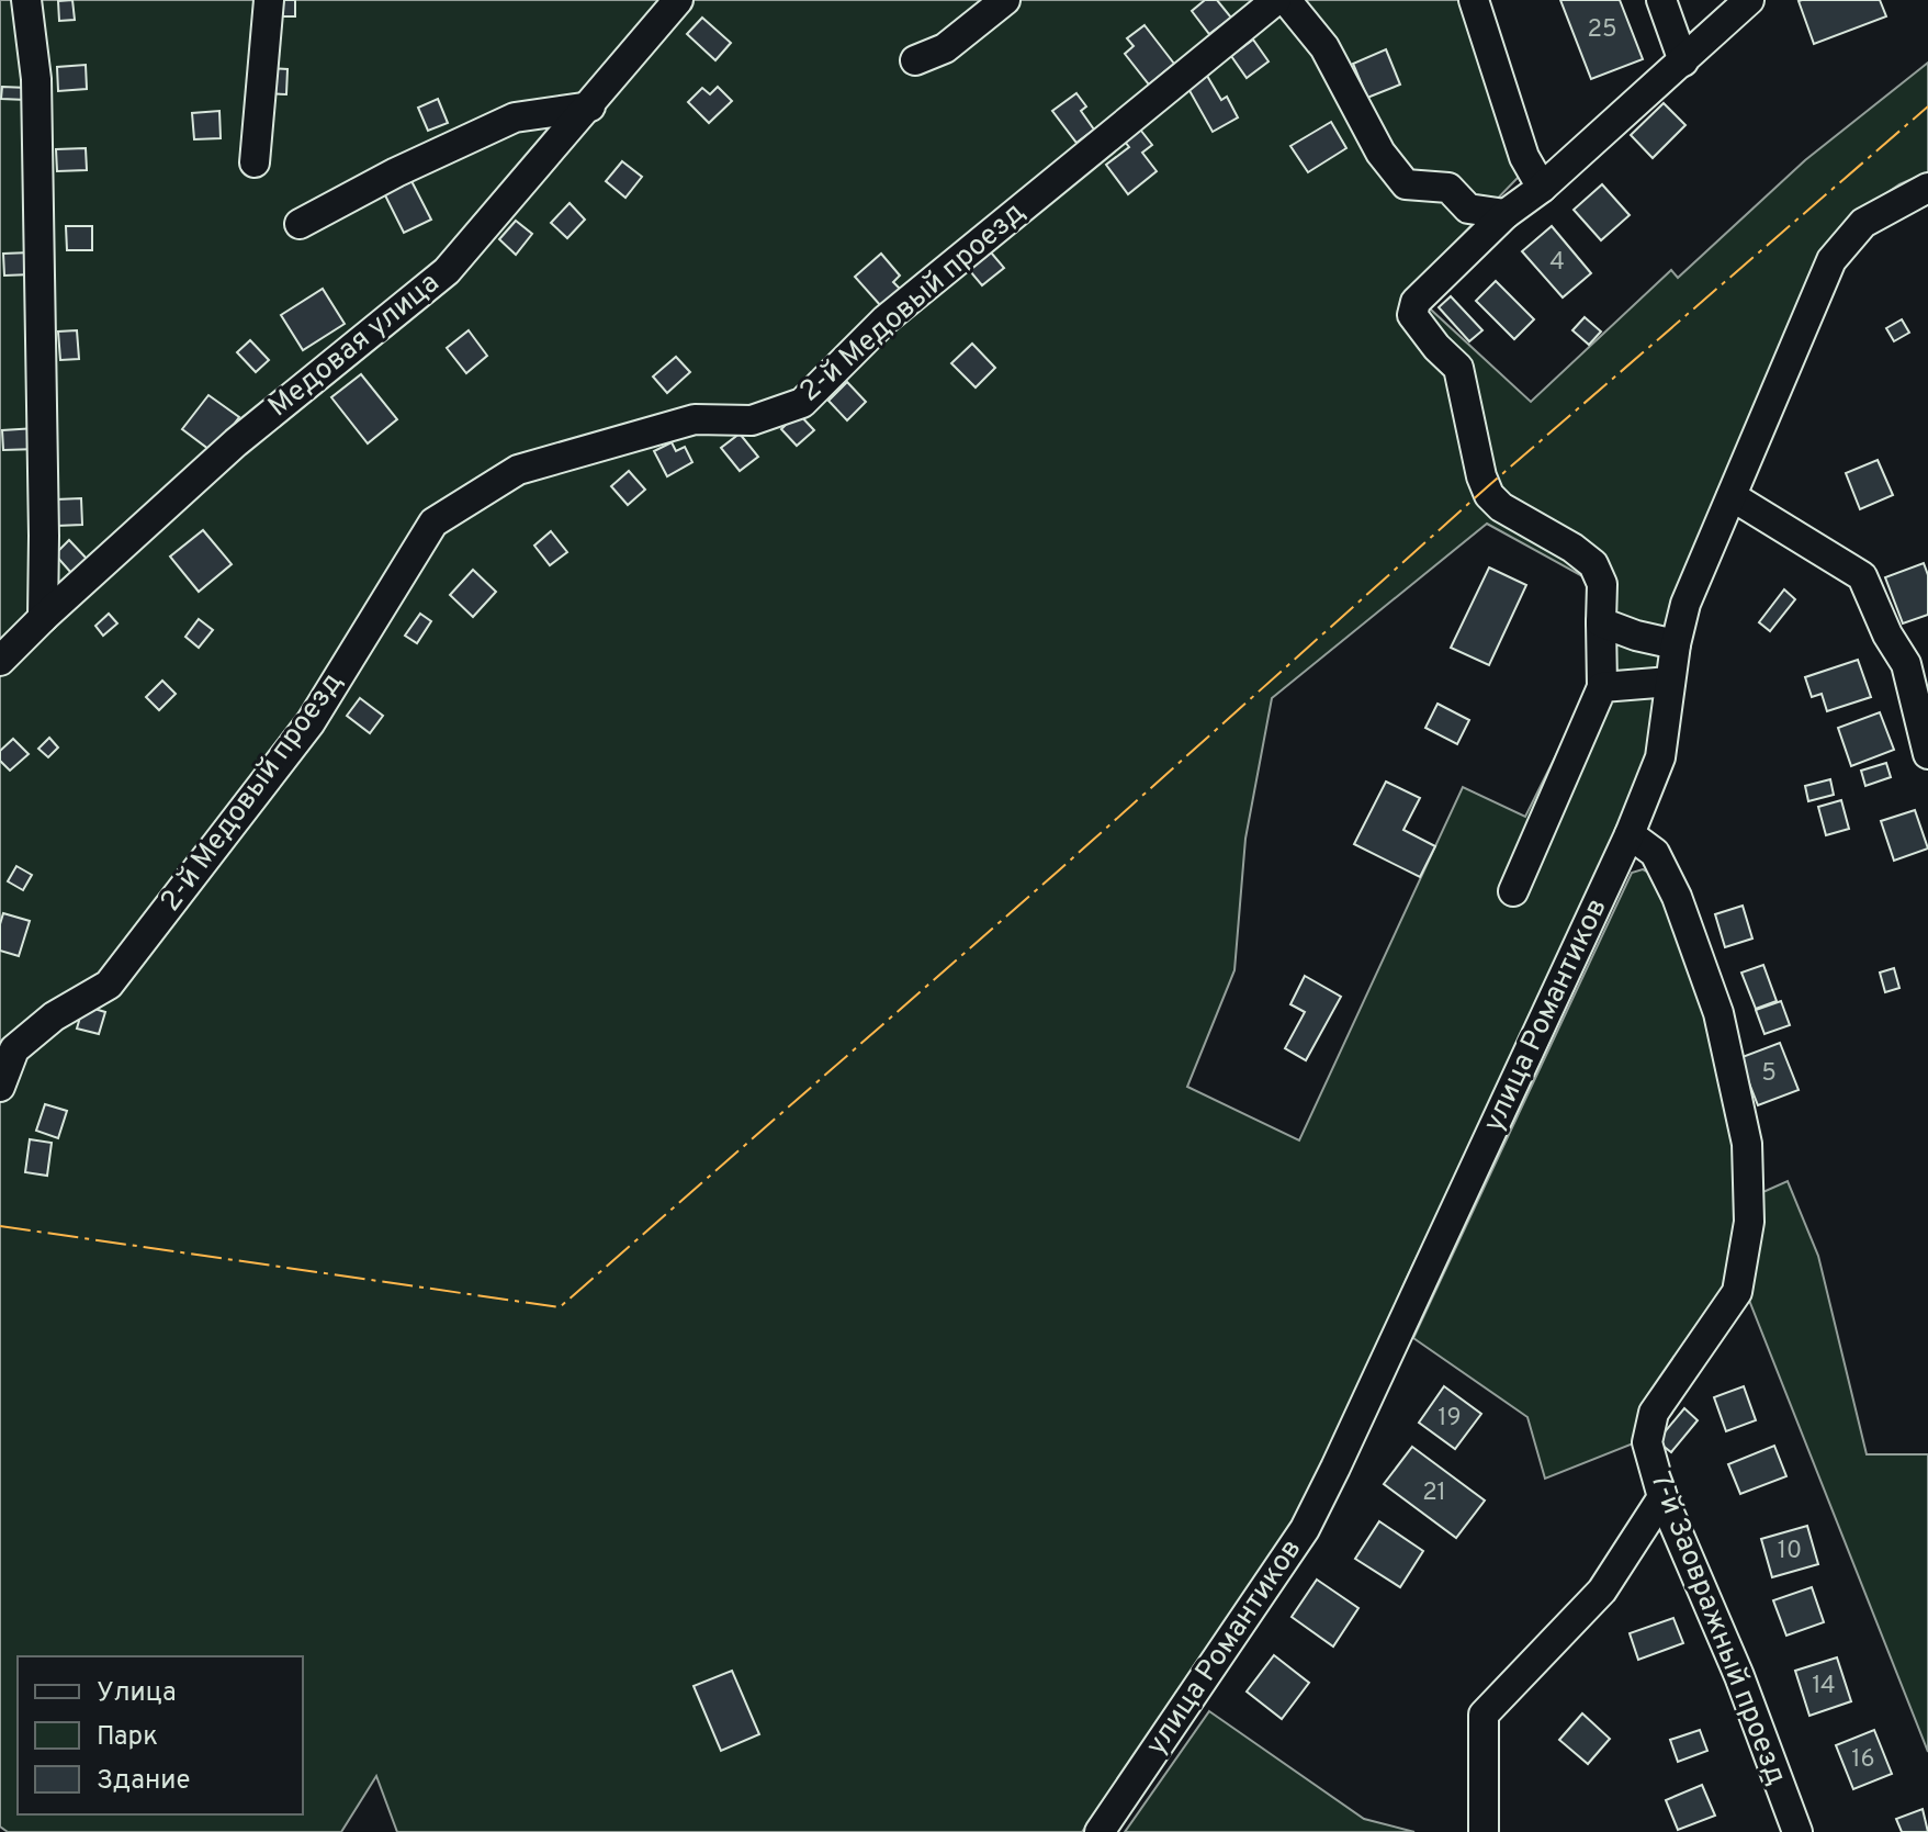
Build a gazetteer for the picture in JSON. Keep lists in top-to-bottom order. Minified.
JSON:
{"streets":{"street":["2-й Медовый проезд","Медовая улица","улица Романтиков","7-й Заовражный проезд"]},"crossings":[["улица Романтиков","7-й Заовражный проезд"]],"house_numbers":["25","4","5","19","21","10","14","16"],"legend":["Улица","Парк","Здание"]}
